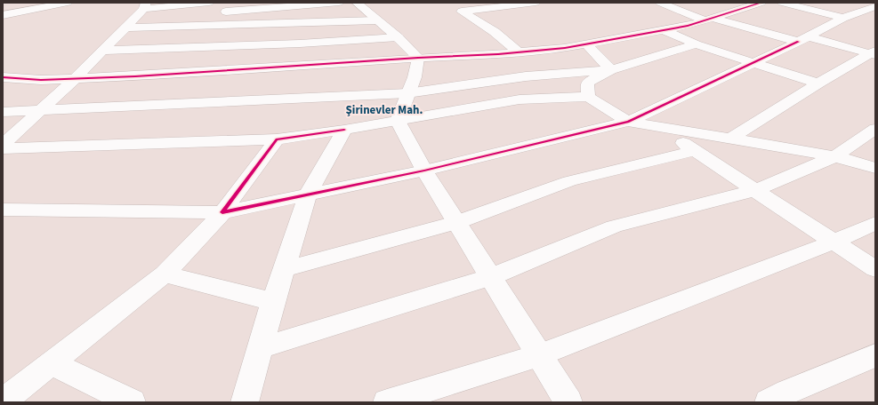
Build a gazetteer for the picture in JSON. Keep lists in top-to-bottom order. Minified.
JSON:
{"districts":["Şirinevler Mah."]}
